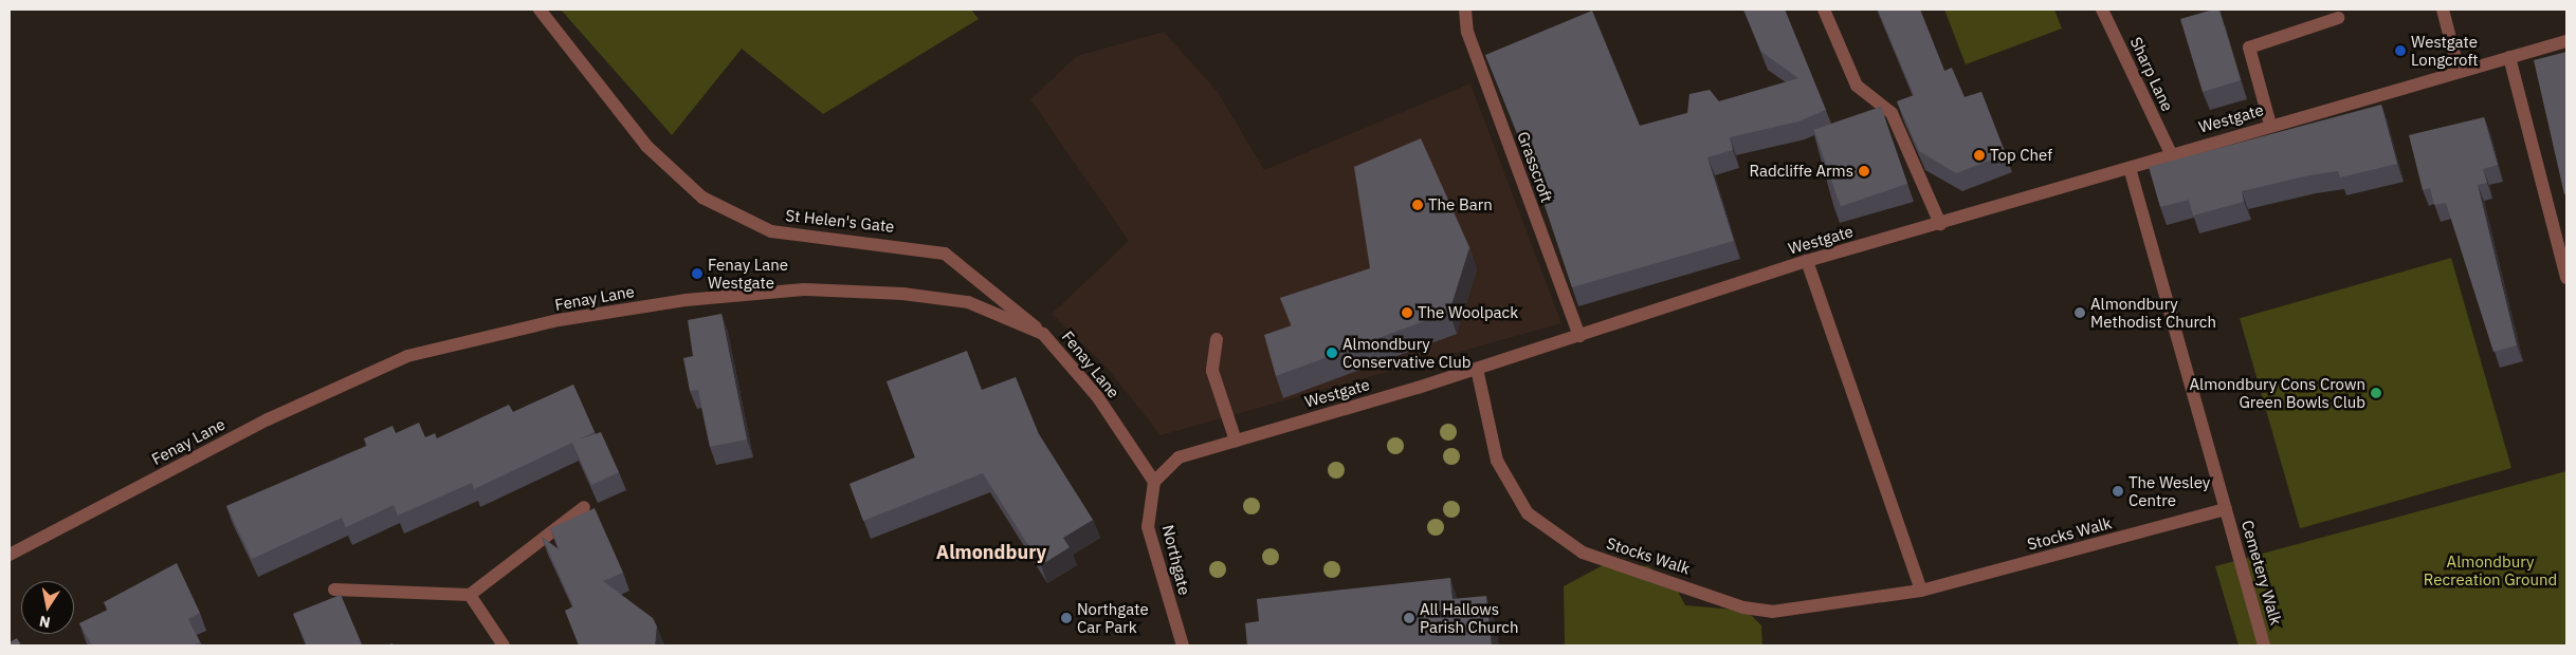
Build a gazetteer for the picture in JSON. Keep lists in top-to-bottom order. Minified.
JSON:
{"streets":{"street":["Sharp Lane","Westgate","Grasscroft","St Helen's Gate","Fenay Lane","Stocks Walk","Northgate","Cemetery Walk"]},"crossings":[["Sharp Lane","Westgate"],["Westgate","Grasscroft"],["Westgate","Fenay Lane"],["Westgate","Stocks Walk"],["Westgate","Northgate"],["Westgate","Cemetery Walk"],["St Helen's Gate","Fenay Lane"],["Fenay Lane","Northgate"],["Stocks Walk","Cemetery Walk"]],"districts":["Almondbury"],"parks":["Almondbury Recreation Ground"],"places":["Westgate Longcroft","Top Chef","Radcliffe Arms","The Barn","Fenay Lane Westgate","The Woolpack","Almondbury Methodist Church","Almondbury Conservative Club","Almondbury Cons Crown Green Bowls Club","The Wesley Centre","Northgate Car Park","All Hallows Parish Church"],"north":"bottom"}
